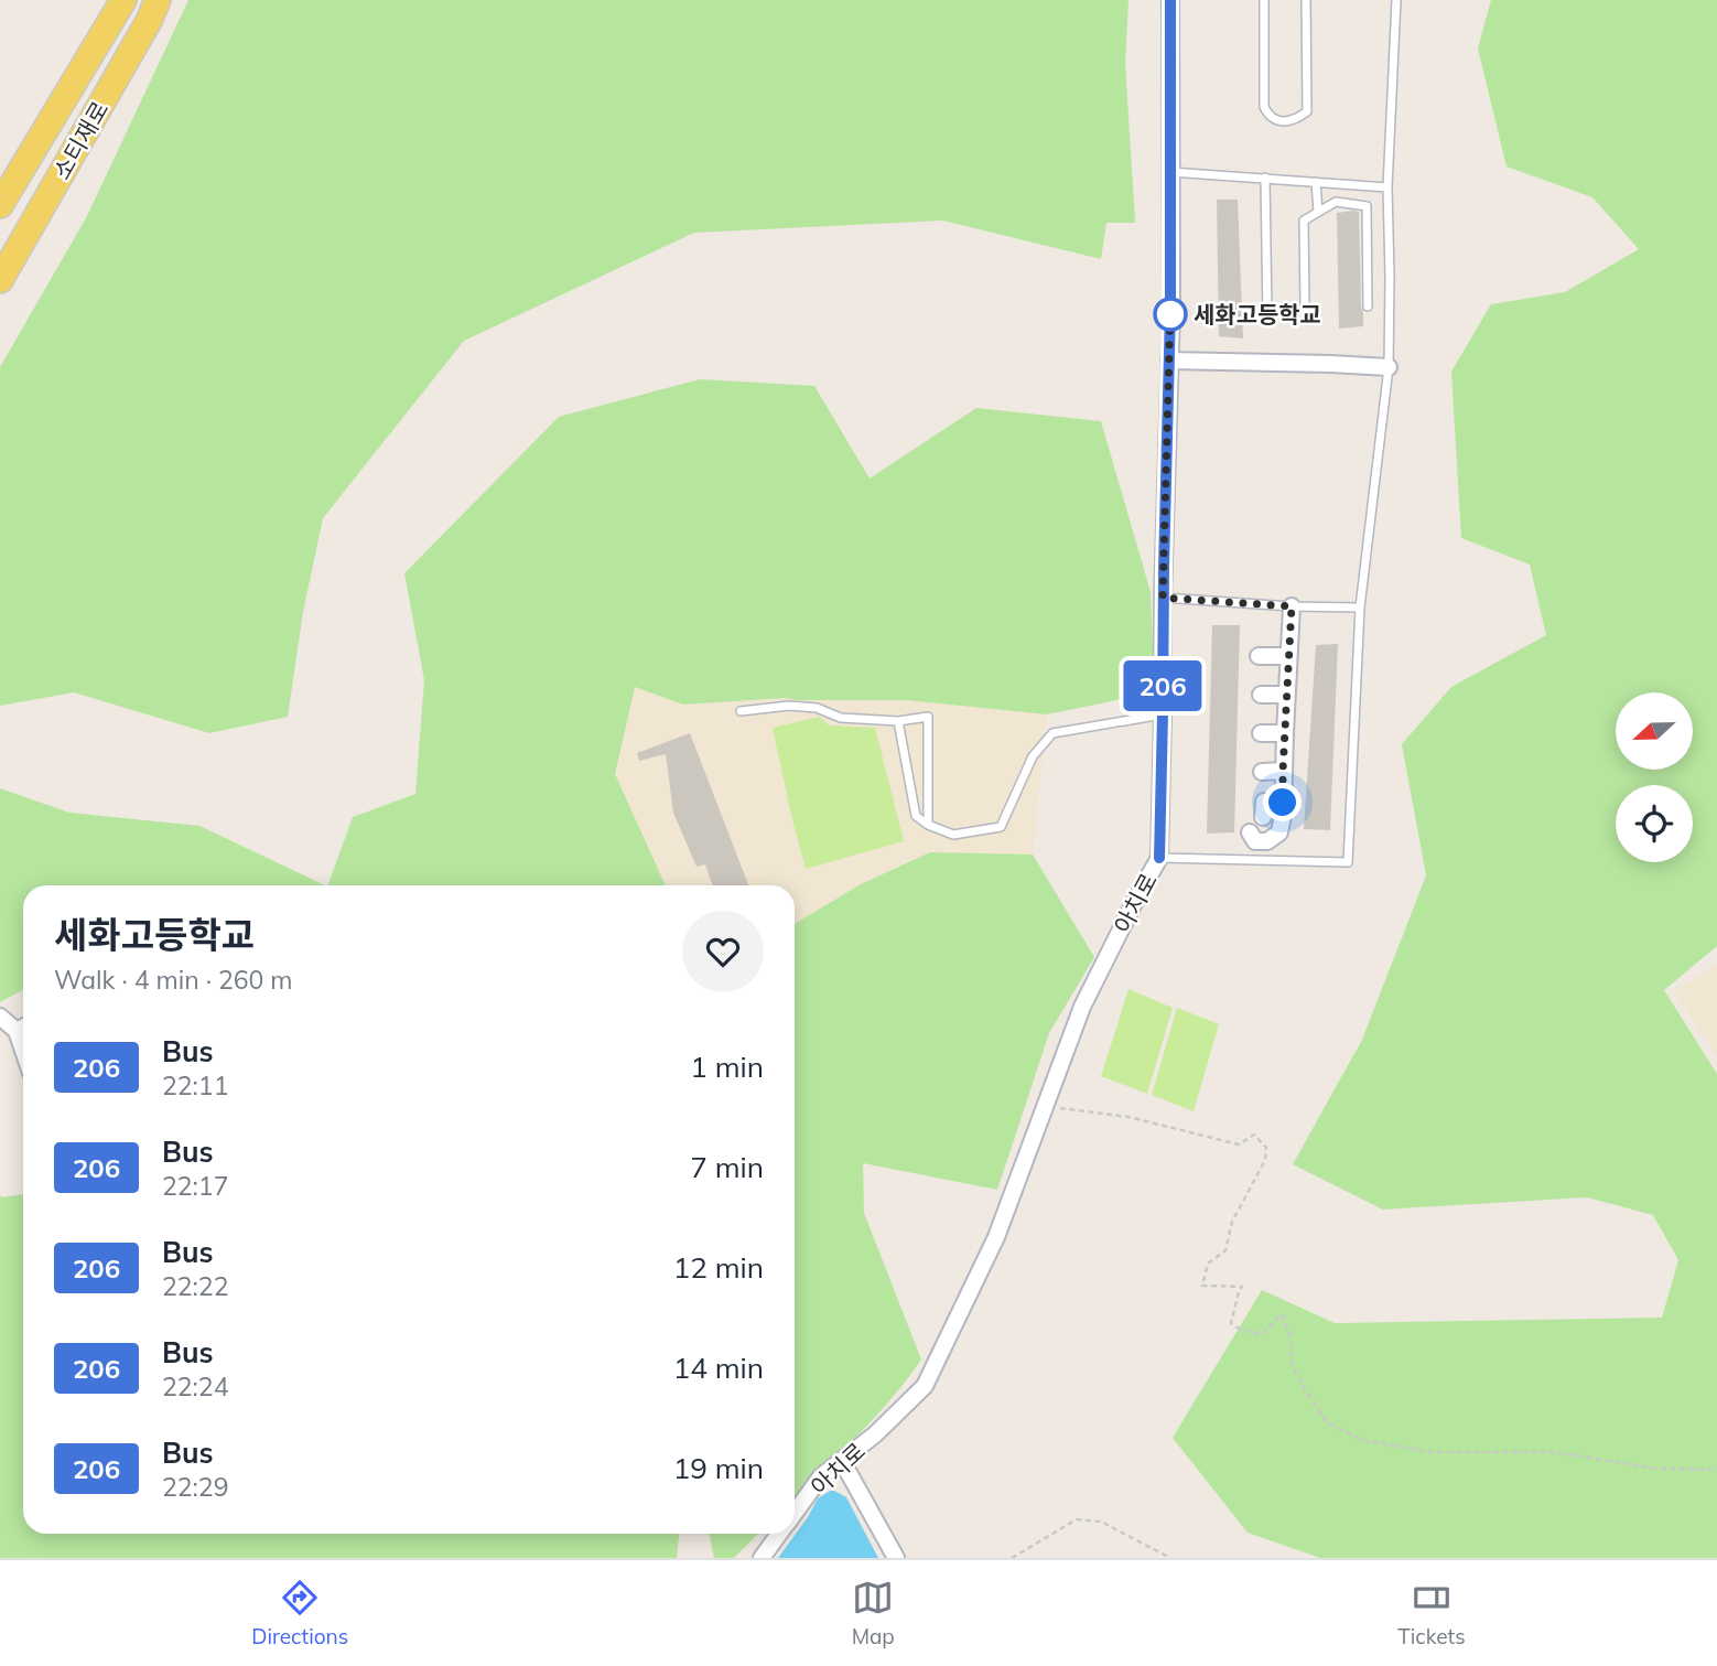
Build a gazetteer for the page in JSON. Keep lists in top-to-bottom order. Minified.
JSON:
{"streets":{"main road":["소티재로"],"street":["아치로"]},"places":["세화고등학교"],"lines":["bus line 206"],"north":"left","page":{"on_map":"206","heading":["세화고등학교","Walk · 4 min · 260 m"],"list":[{"mark":"206","name":"Bus","note":"22:11","value":"1 min"},{"mark":"206","name":"Bus","note":"22:17","value":"7 min"},{"mark":"206","name":"Bus","note":"22:22","value":"12 min"},{"mark":"206","name":"Bus","note":"22:24","value":"14 min"},{"mark":"206","name":"Bus","note":"22:29","value":"19 min"}],"tabs":["Directions","Map","Tickets"]}}
